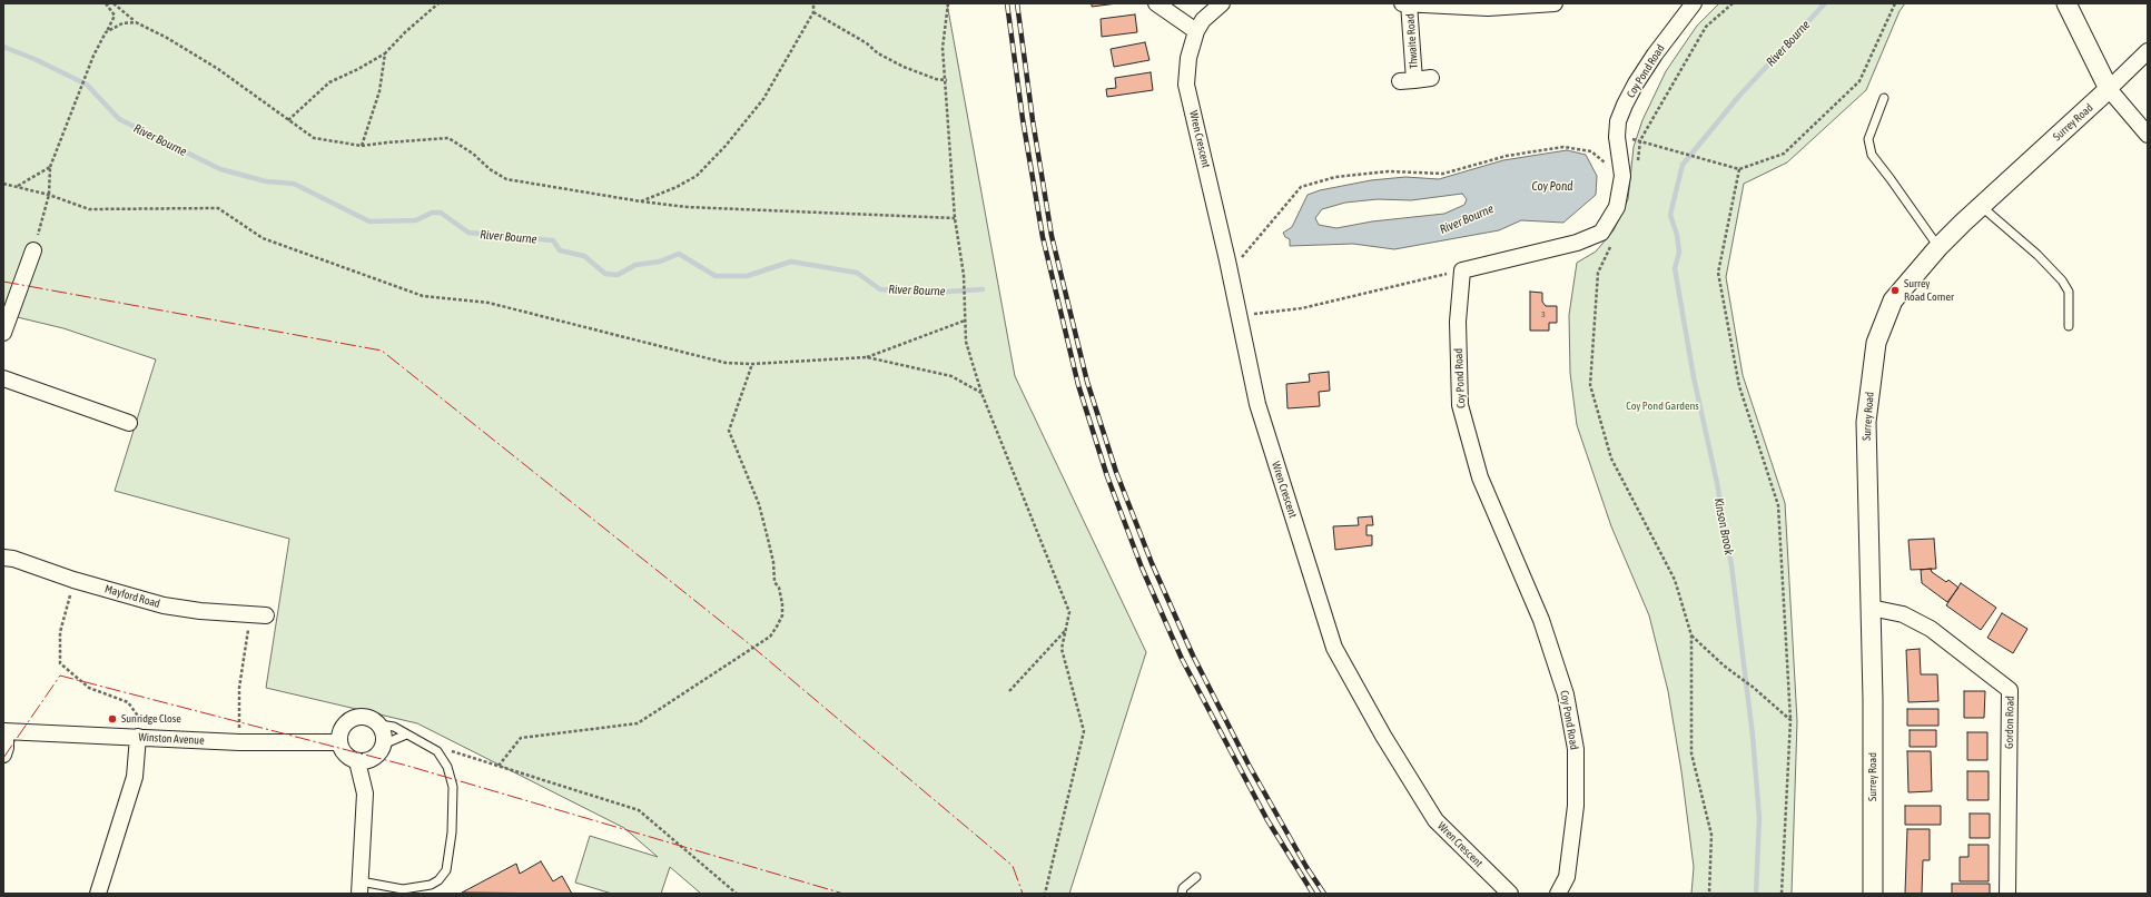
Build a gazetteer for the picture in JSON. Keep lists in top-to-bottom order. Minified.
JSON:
{"streets":{"street":["Thwaite Road","Coy Pond Road","Surrey Road","Wren Crescent","Mayford Road","Gordon Road","Winston Avenue"]},"crossings":[["Surrey Road","Gordon Road"]],"water":["River Bourne","Coy Pond","Kinson Brook"],"parks":["Coy Pond Gardens"],"places":["Surrey Road Corner","Sunridge Close"],"house_numbers":["3"]}
